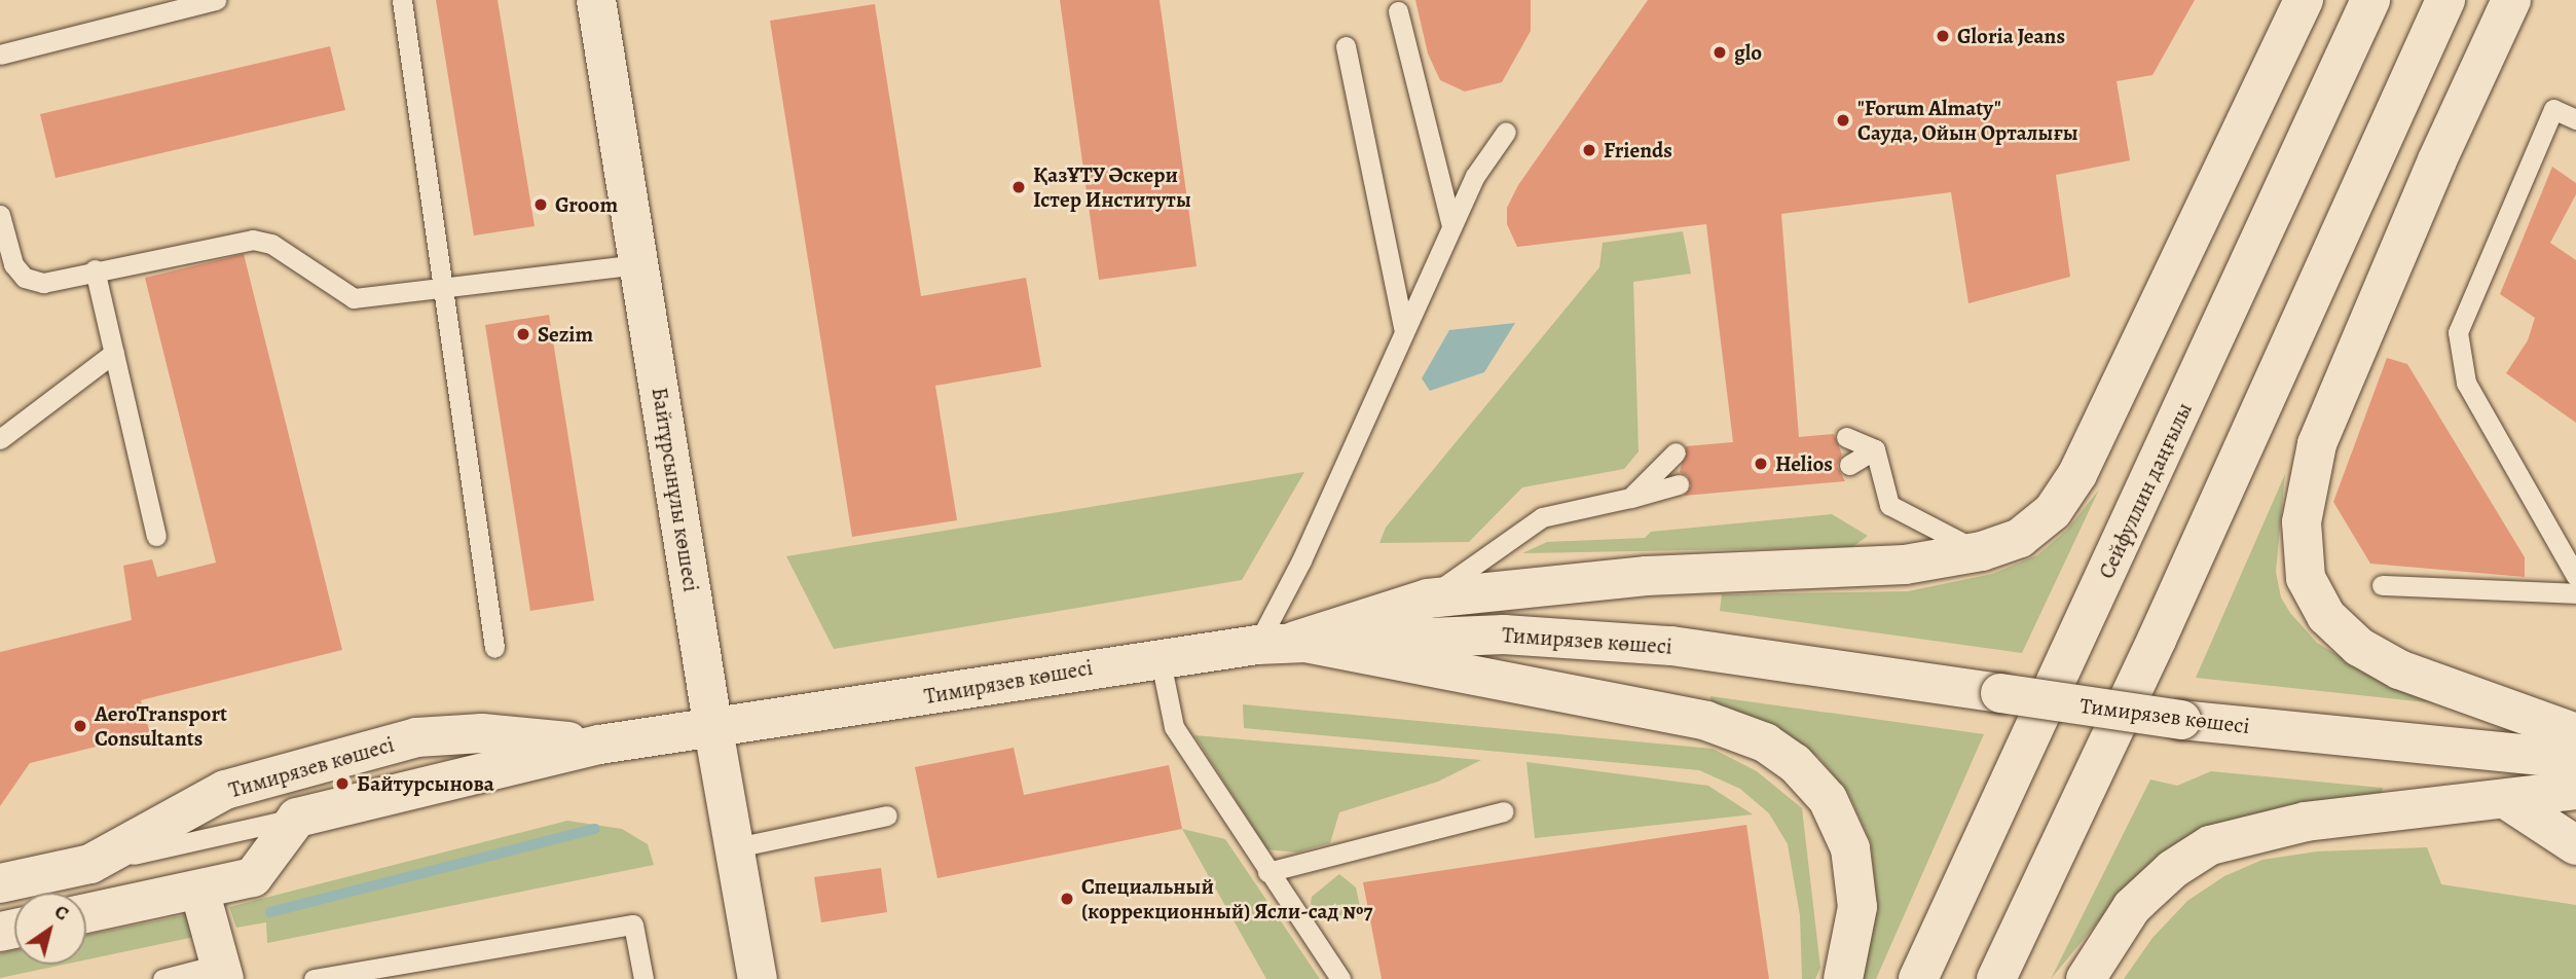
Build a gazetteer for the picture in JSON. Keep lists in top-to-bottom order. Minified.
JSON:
{"streets":{"main road":["Байтұрсынұлы көшесі","Сейфуллин даңғылы","Тимирязев көшесі"]},"crossings":[["Байтұрсынұлы көшесі","Тимирязев көшесі"]],"places":["Gloria Jeans","glo","\"Forum Almaty\" Сауда, Ойын Орталығы","Friends","ҚазҰТУ Әскери Істер Институты","Groom","Sezim","Helios","AeroTransport Consultants","Байтурсынова","Специальный (коррекционный) Ясли-сад №7"],"north":"top right"}
